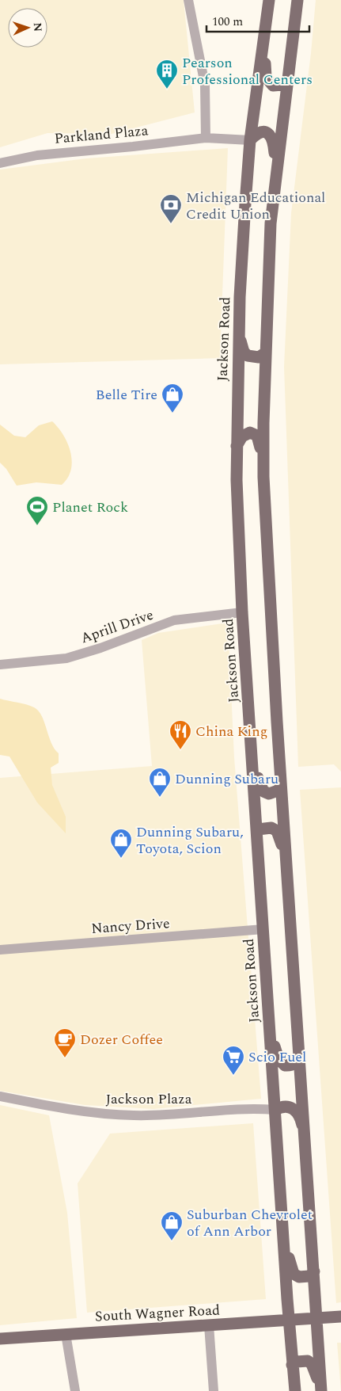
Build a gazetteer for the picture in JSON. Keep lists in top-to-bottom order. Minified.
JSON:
{"streets":{"main road":["Jackson Road","South Wagner Road"],"street":["Parkland Plaza","Aprill Drive","Nancy Drive","Jackson Plaza"]},"crossings":[["Parkland Plaza","Jackson Road"],["Jackson Road","Aprill Drive"],["Jackson Road","Nancy Drive"],["Jackson Road","Jackson Plaza"],["Jackson Road","South Wagner Road"]],"places":{"building":["Pearson Professional Centers"],"bank":["Michigan Educational Credit Union"],"shop":["Belle Tire","Dunning Subaru","Dunning Subaru, Toyota, Scion","Suburban Chevrolet of Ann Arbor"],"sports":["Planet Rock"],"restaurant":["China King"],"cafe":["Dozer Coffee"],"supermarket":["Scio Fuel"]},"scale_bar":"100 m","north":"right"}
